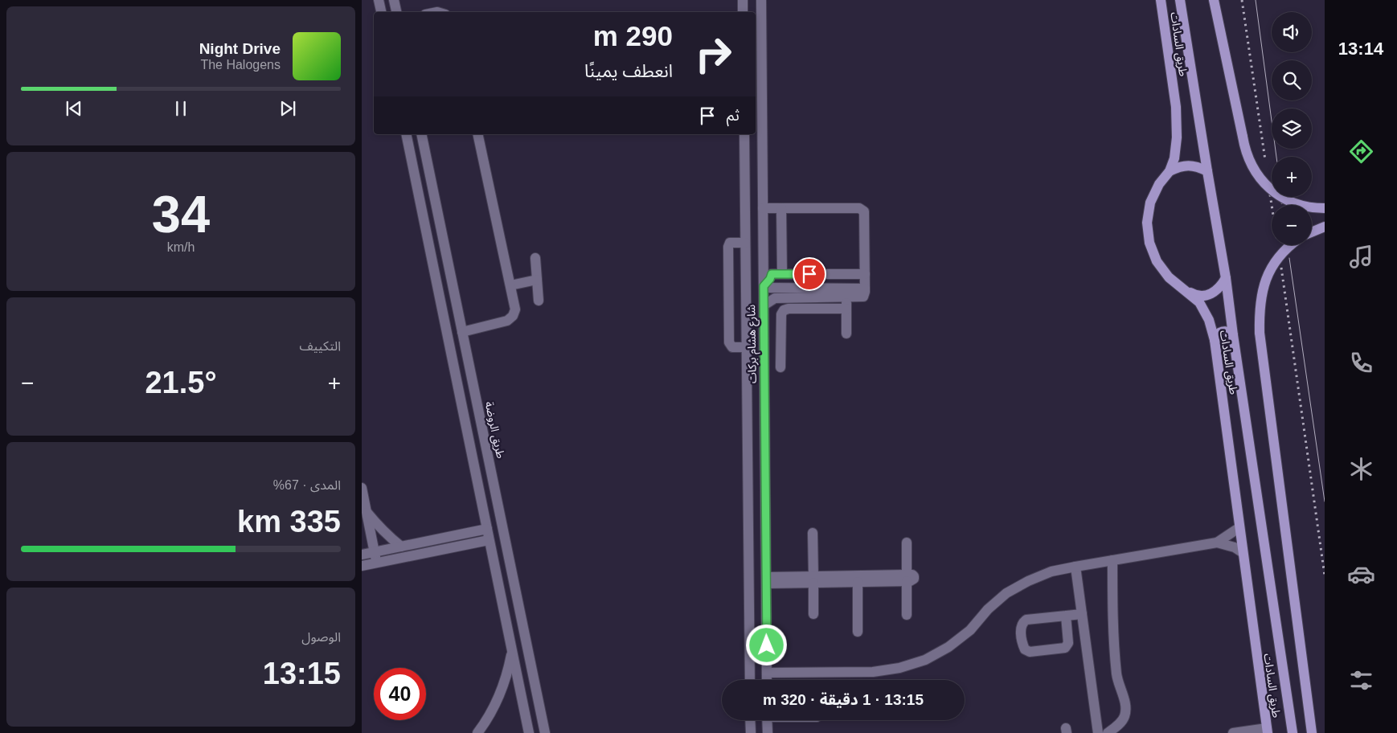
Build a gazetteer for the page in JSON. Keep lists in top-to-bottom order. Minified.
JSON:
{"streets":{"main road":["طريق السادات"],"street":["شارع هشام بركات","طريق الروضة"]},"page":{"tabs":"13:14","map_buttons":["+","−"],"turn":["290 m","انعطف يمينًا"],"song":["Night Drive","The Halogens"],"then":"ثم","tile":[["34","km/h"],"التكييف",["المدى · 67%","335 km"],["الوصول","13:15"]],"heat":["−","21.5°","+"],"limit":"40","trip":"13:15 · 1 دقيقة · 320 m"}}
